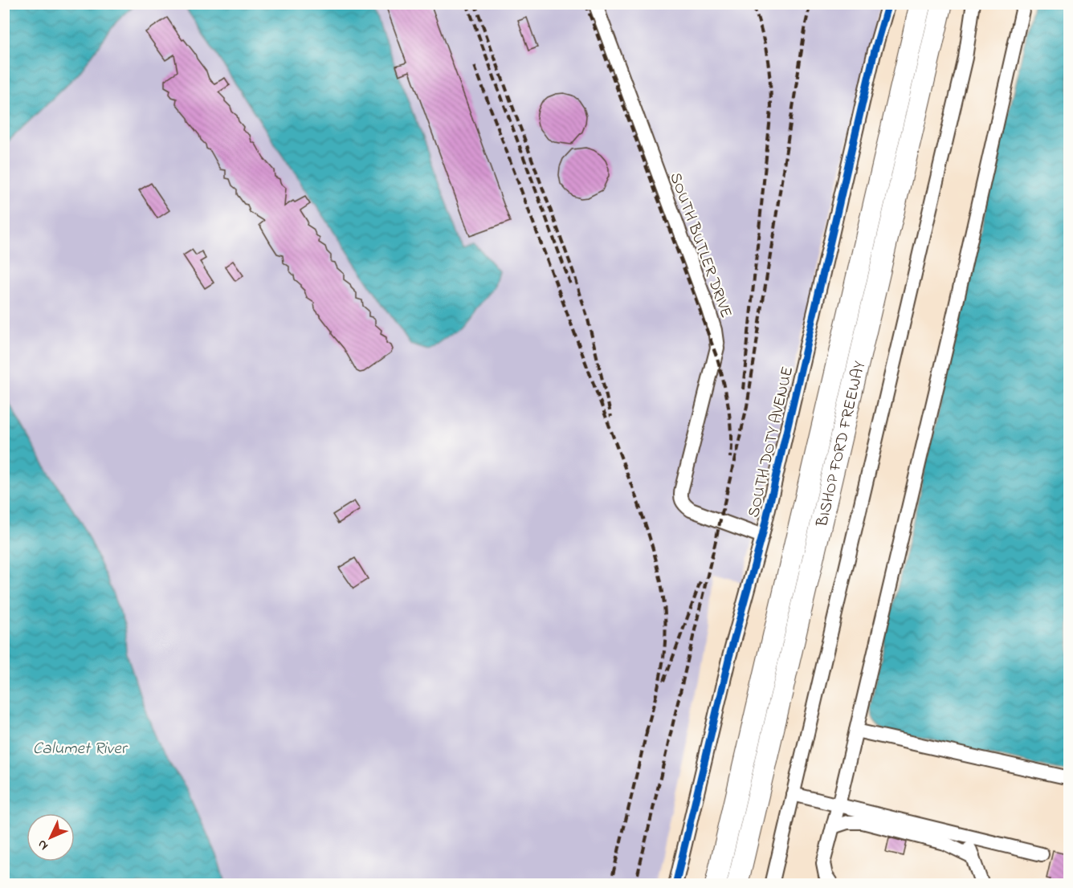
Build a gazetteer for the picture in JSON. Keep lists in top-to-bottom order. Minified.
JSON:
{"streets":{"highway":["BISHOP FORD FREEWAY"],"street":["SOUTH BUTLER DRIVE","SOUTH DOTY AVENUE"]},"crossings":[["SOUTH BUTLER DRIVE","SOUTH DOTY AVENUE"]],"water":["Calumet River"],"north":"bottom left"}
